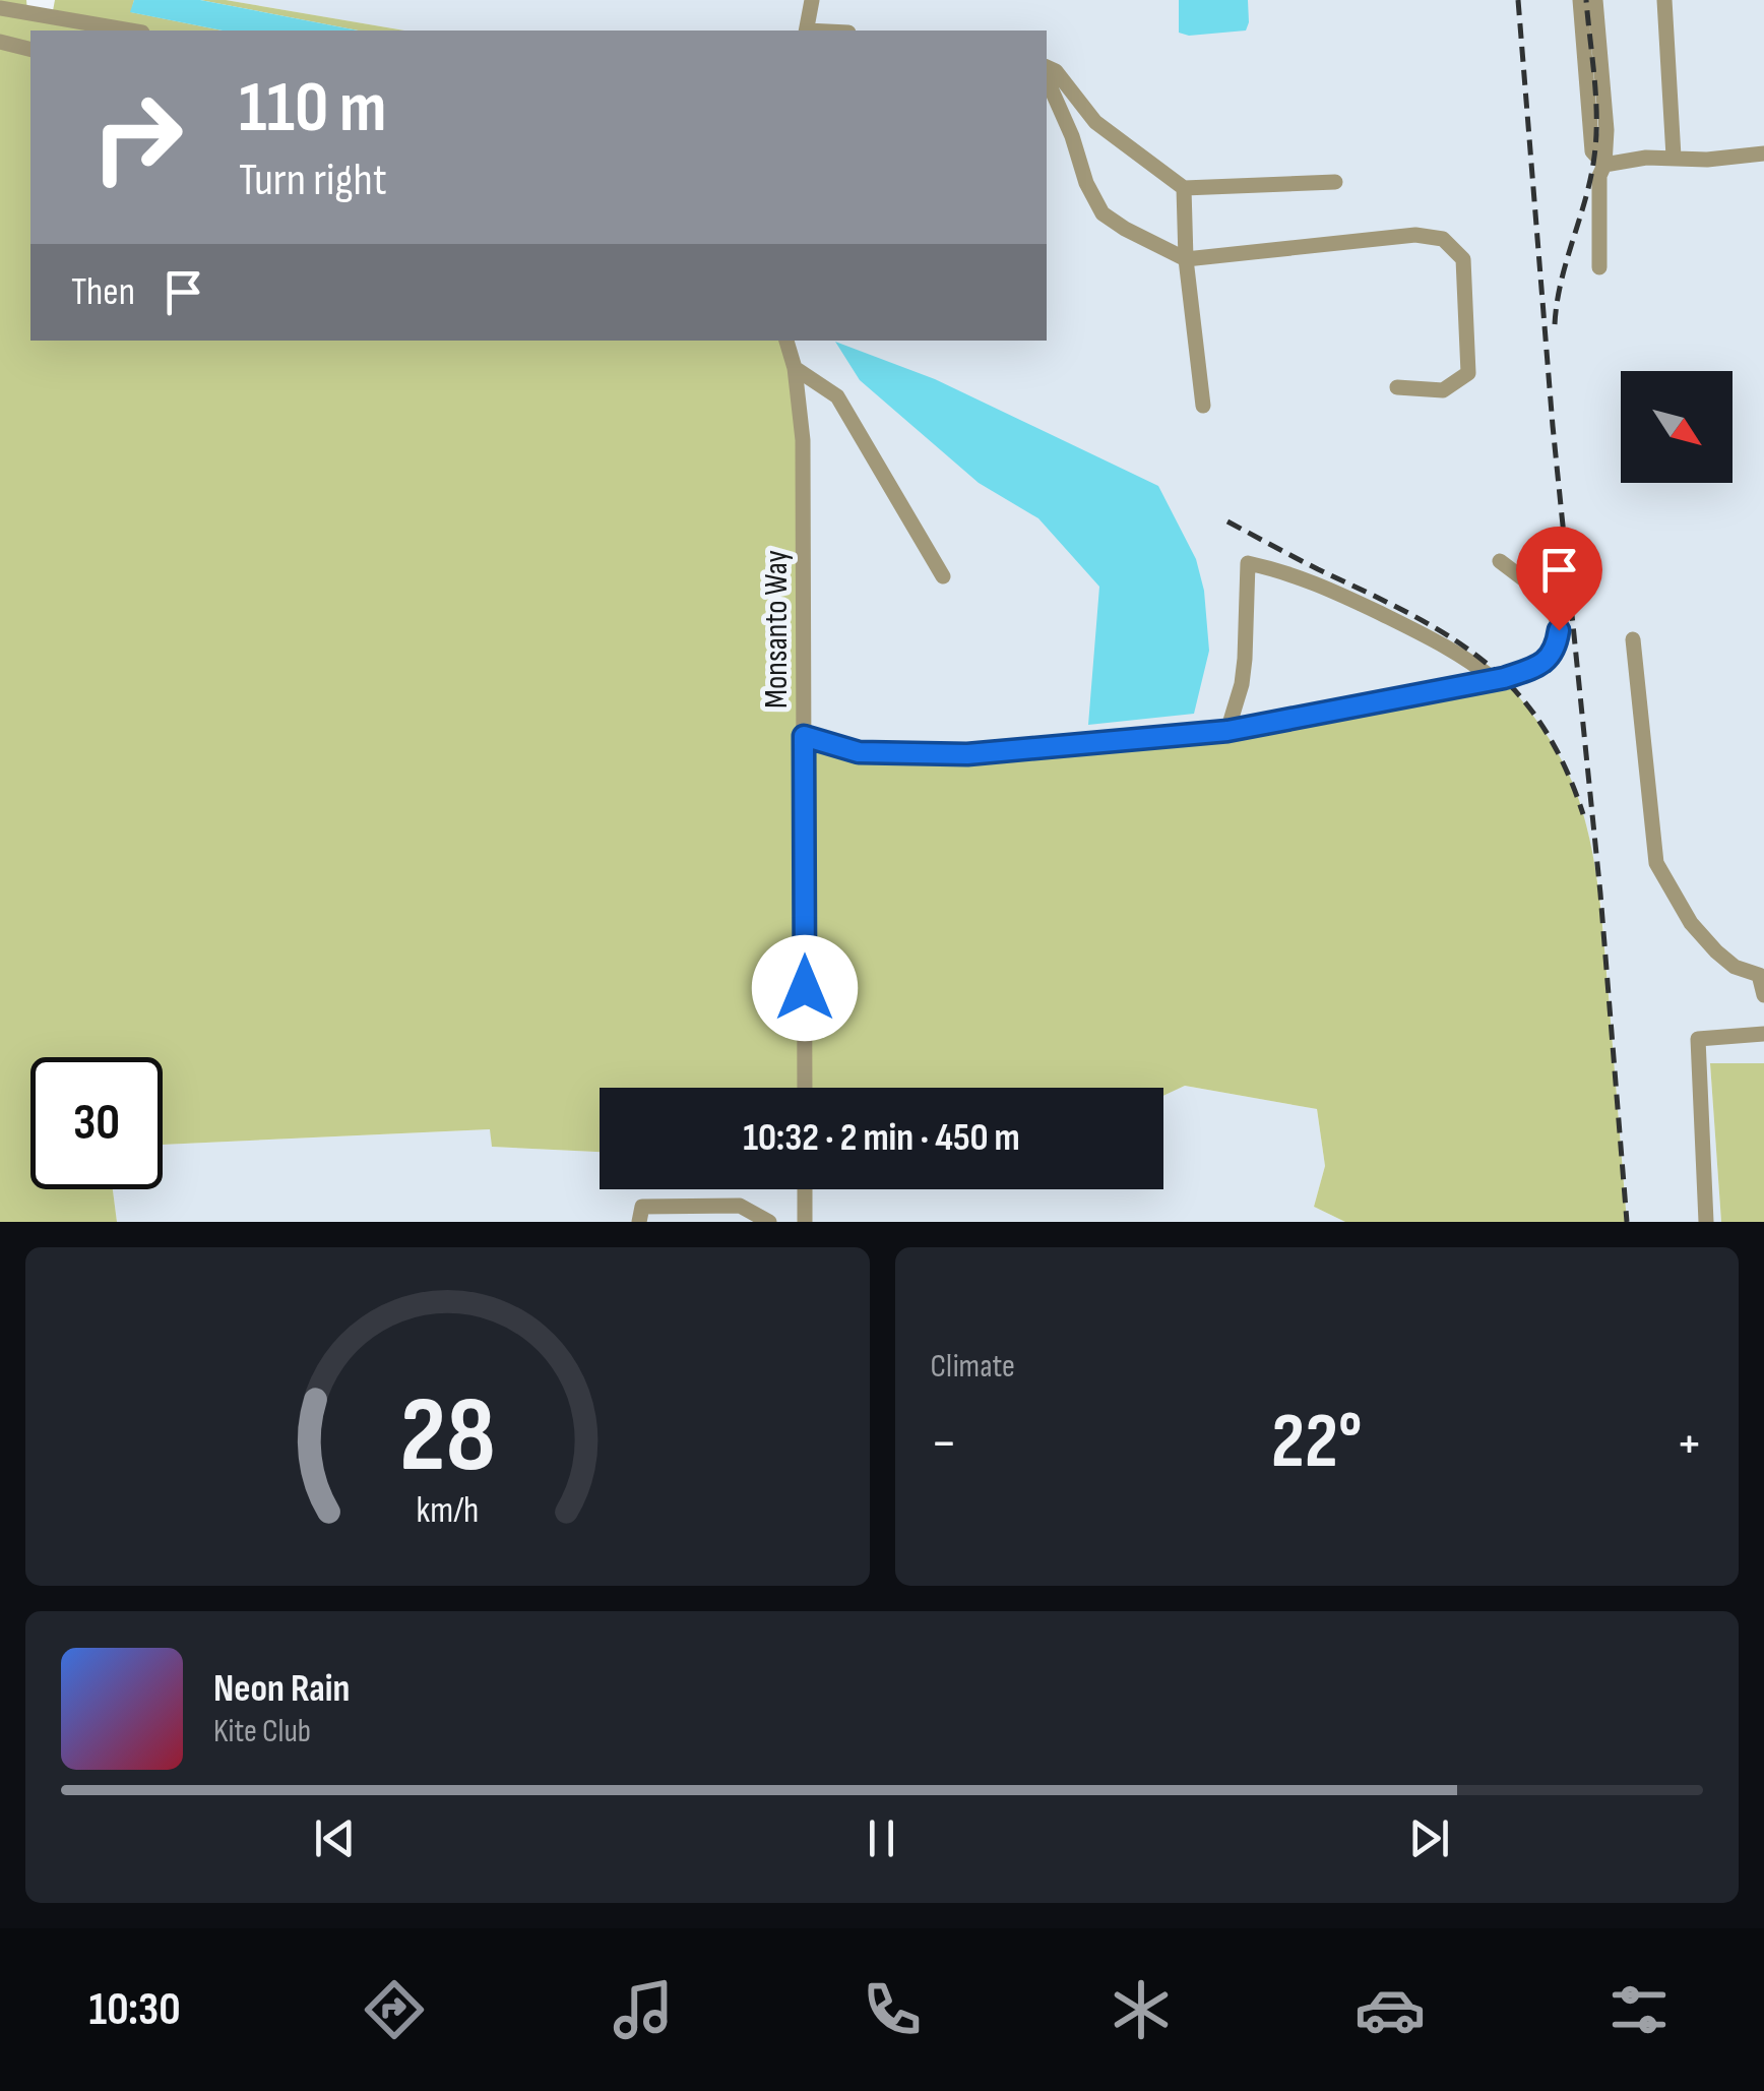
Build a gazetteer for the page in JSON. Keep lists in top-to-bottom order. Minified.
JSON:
{"streets":{"street":["Monsanto Way"]},"north":"bottom right","page":{"turn":["110 m","Turn right"],"then":"Then","limit":"30","trip":"10:32 · 2 min · 450 m","tile":"Climate","heat":["−","22°","+"],"song":["Neon Rain","Kite Club"],"tabs":"10:30","gauge":["28","km/h"]}}
